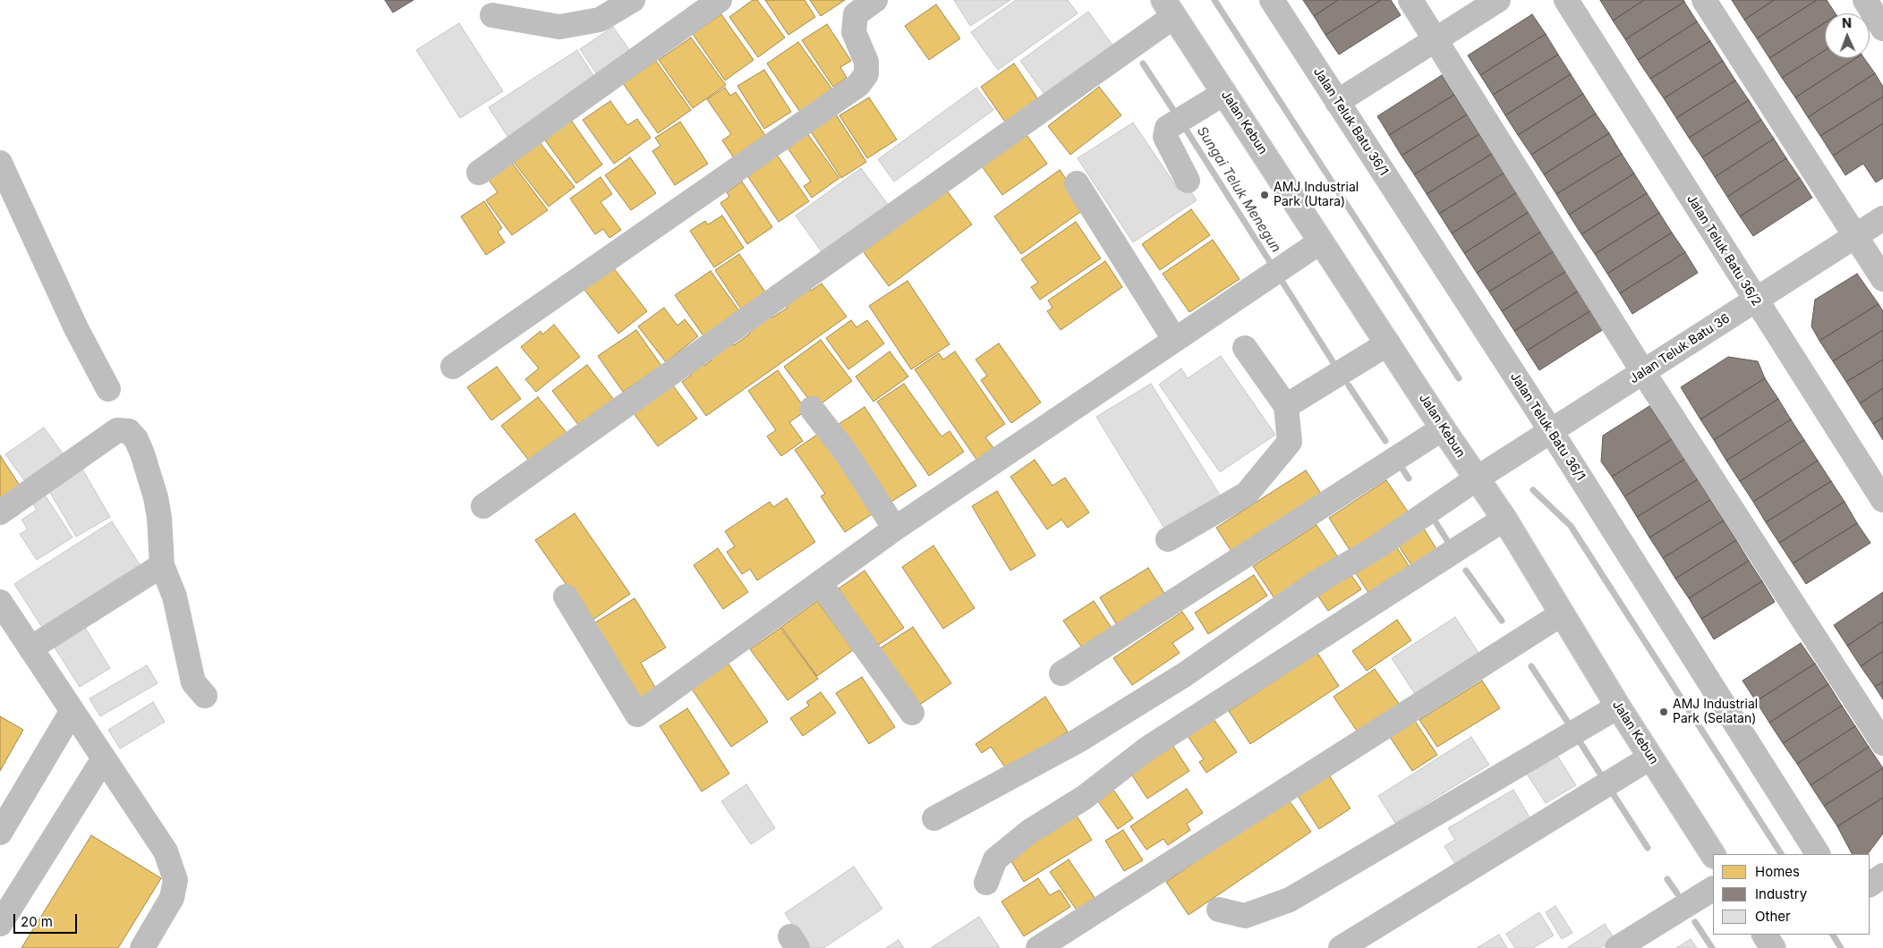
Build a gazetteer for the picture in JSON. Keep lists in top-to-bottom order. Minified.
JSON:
{"streets":{"street":["Jalan Teluk Batu 36/1","Jalan Kebun","Jalan Teluk Batu 36/2","Jalan Teluk Batu 36"]},"crossings":[["Jalan Teluk Batu 36/1","Jalan Teluk Batu 36"],["Jalan Kebun","Jalan Teluk Batu 36"],["Jalan Teluk Batu 36/2","Jalan Teluk Batu 36"]],"water":["Sungai Teluk Menegun"],"places":["AMJ Industrial Park (Utara)","AMJ Industrial Park (Selatan)"],"legend":["Homes","Industry","Other"],"scale_bar":"20 m","north":"top"}
